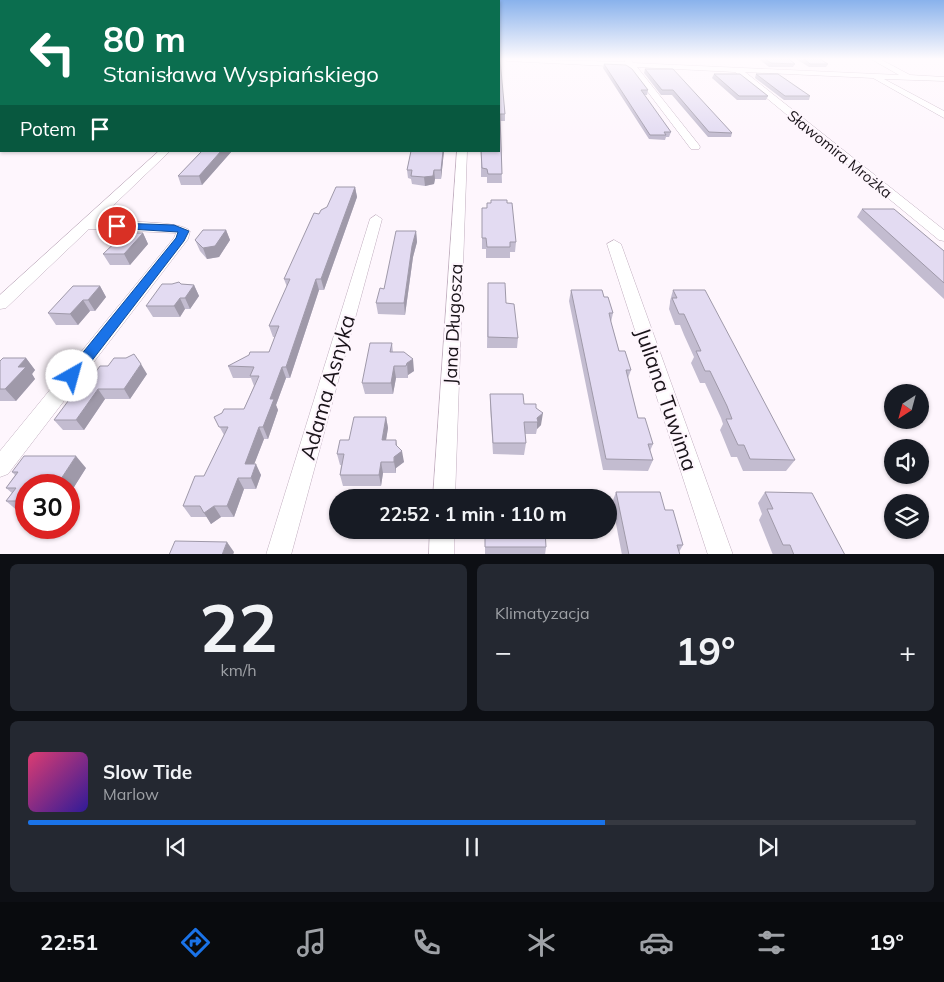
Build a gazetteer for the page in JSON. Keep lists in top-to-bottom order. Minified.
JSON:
{"streets":{"street":["Sławomira Mrożka","Jana Długosza","Adama Asnyka","Juliana Tuwima"]},"north":"bottom left","page":{"turn":["80 m","Stanisława Wyspiańskiego"],"then":"Potem","limit":"30","trip":"22:52 · 1 min · 110 m","tile":[["22","km/h"],"Klimatyzacja"],"heat":["−","19°","+"],"song":["Slow Tide","Marlow"],"tabs":["22:51","19°"]}}
